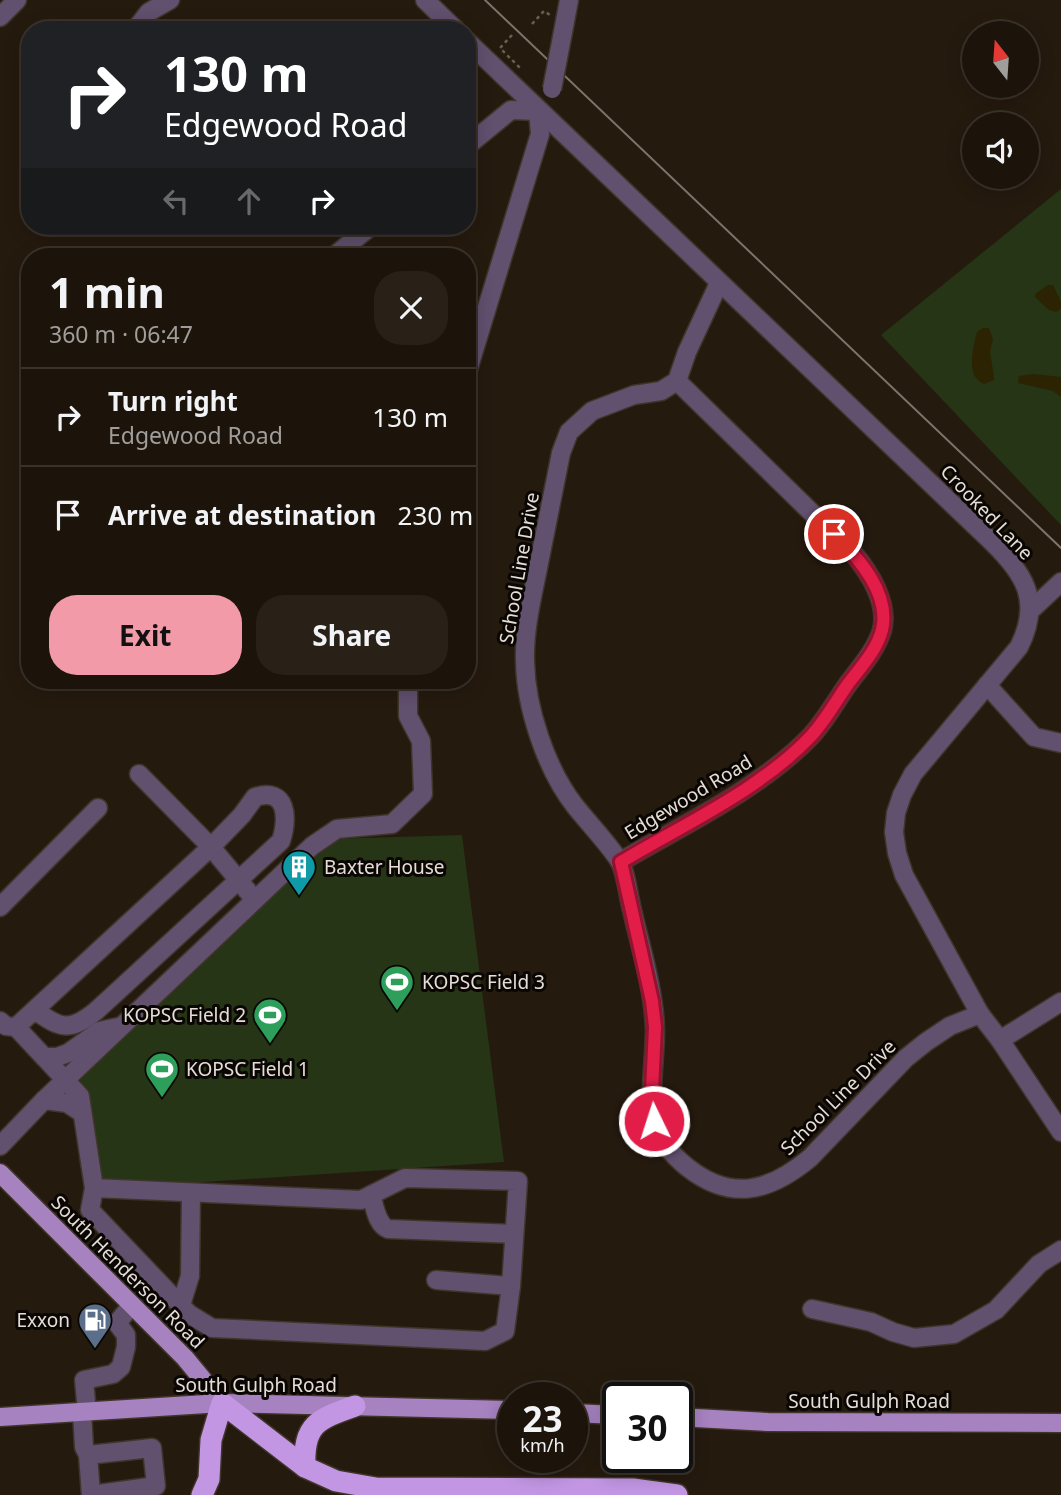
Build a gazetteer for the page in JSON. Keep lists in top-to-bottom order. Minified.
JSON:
{"streets":{"main road":["South Henderson Road","South Gulph Road"],"street":["Crooked Lane","School Line Drive","Edgewood Road"]},"crossings":[["School Line Drive","Edgewood Road"],["South Henderson Road","South Gulph Road"]],"places":{"building":["Baxter House"],"sports":["KOPSC Field 3","KOPSC Field 2","KOPSC Field 1"],"fuel station":["Exxon"]},"north":"top","page":{"turn":["130 m","Edgewood Road"],"heading":["1 min","360 m · 06:47"],"list":[{"name":"Turn right","note":"Edgewood Road","value":"130 m"},{"name":"Arrive at destination","value":"230 m"}],"buttons":["Exit","Share"],"speed":"23 km/h","limit":"30"}}
